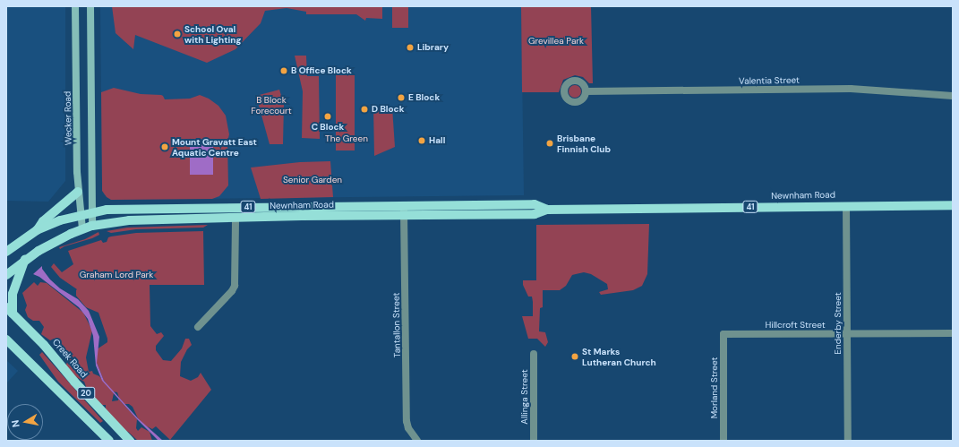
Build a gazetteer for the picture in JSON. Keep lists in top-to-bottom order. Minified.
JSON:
{"streets":{"main road":["Newnham Road","41","Creek Road","20"],"street":["Valentia Street","Wecker Road","Enderby Street","Tantallon Street","Hillcroft Street","Morland Street","Allinga Street"]},"crossings":[["Wecker Road","Newnham Road"],["Newnham Road","Enderby Street"],["Newnham Road","Tantallon Street"],["Enderby Street","Hillcroft Street"],["Hillcroft Street","Morland Street"]],"parks":["Grevillea Park","B Block Forecourt","The Green","Senior Garden","Graham Lord Park"],"places":["School Oval with Lighting","Library","B Office Block","E Block","D Block","C Block","Hall","Brisbane Finnish Club","Mount Gravatt East Aquatic Centre","St Marks Lutheran Church"],"north":"left"}
